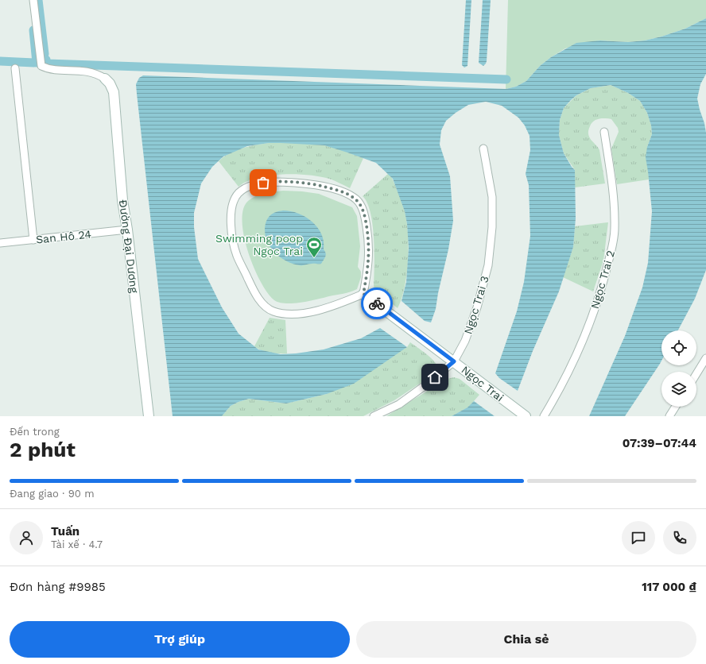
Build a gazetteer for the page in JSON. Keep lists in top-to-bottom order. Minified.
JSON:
{"streets":{"street":["San Hô 24","Đường Đại Dương","Ngọc Trai 2","Ngọc Trai 3","Ngọc Trai"]},"crossings":[["San Hô 24","Đường Đại Dương"],["Ngọc Trai 3","Ngọc Trai"]],"places":{"sports":["Swimming poop Ngọc Trai"]},"page":{"heading":["2 phút","Đến trong","07:39–07:44"],"panel":["Tuấn","Tài xế · 4.7","Đơn hàng #9985","117 000 ₫"],"bar":"Đang giao · 90 m","buttons":["Trợ giúp","Chia sẻ"]}}
